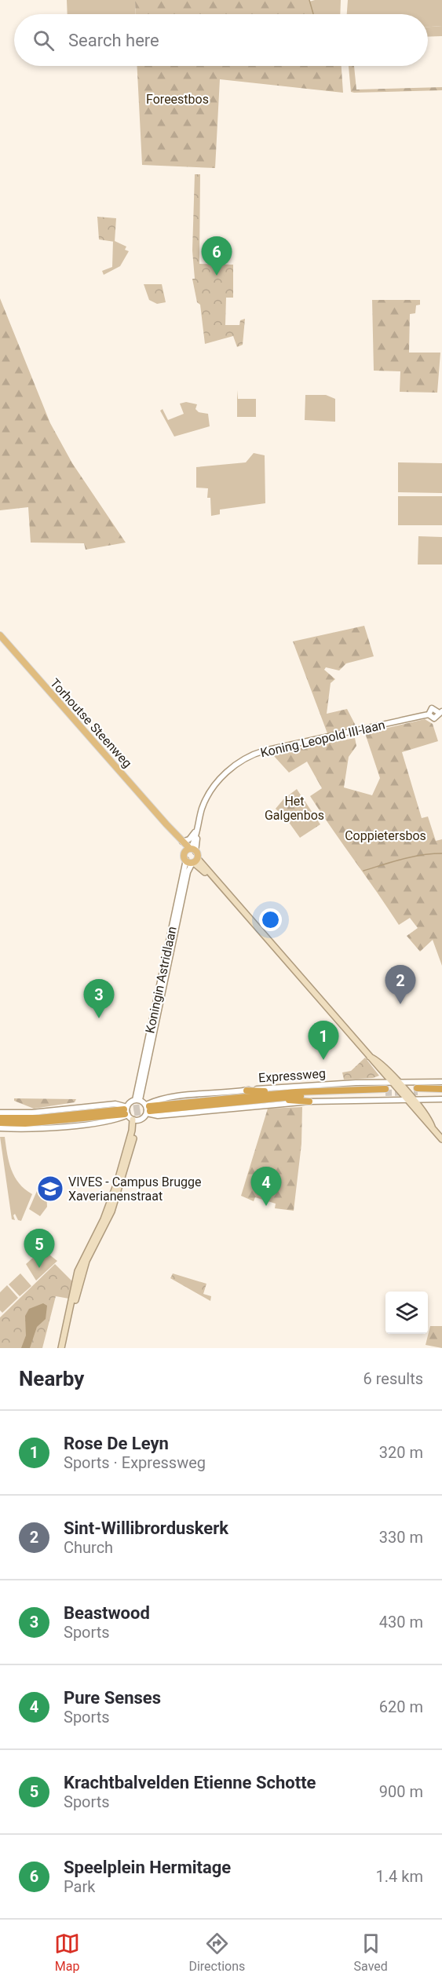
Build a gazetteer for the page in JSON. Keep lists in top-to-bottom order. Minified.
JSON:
{"streets":{"highway":["Expressweg"],"main road":["Torhoutse Steenweg"],"street":["Koning Leopold III-laan","Koningin Astridlaan"]},"crossings":[["Torhoutse Steenweg","Koning Leopold III-laan"]],"parks":["Foreestbos","Het Galgenbos","Coppietersbos"],"places":{"school or university":["VIVES - Campus Brugge Xaverianenstraat"]},"page":{"search":"Search here","pins":["6","2","3","1","4","5"],"heading":["Nearby","6 results"],"list":[{"mark":"1","name":"Rose De Leyn","note":"Sports · Expressweg","value":"320 m"},{"mark":"2","name":"Sint-Willibrorduskerk","note":"Church","value":"330 m"},{"mark":"3","name":"Beastwood","note":"Sports","value":"430 m"},{"mark":"4","name":"Pure Senses","note":"Sports","value":"620 m"},{"mark":"5","name":"Krachtbalvelden Etienne Schotte","note":"Sports","value":"900 m"},{"mark":"6","name":"Speelplein Hermitage","note":"Park","value":"1.4 km"}],"nav":["Map","Directions","Saved"]}}
